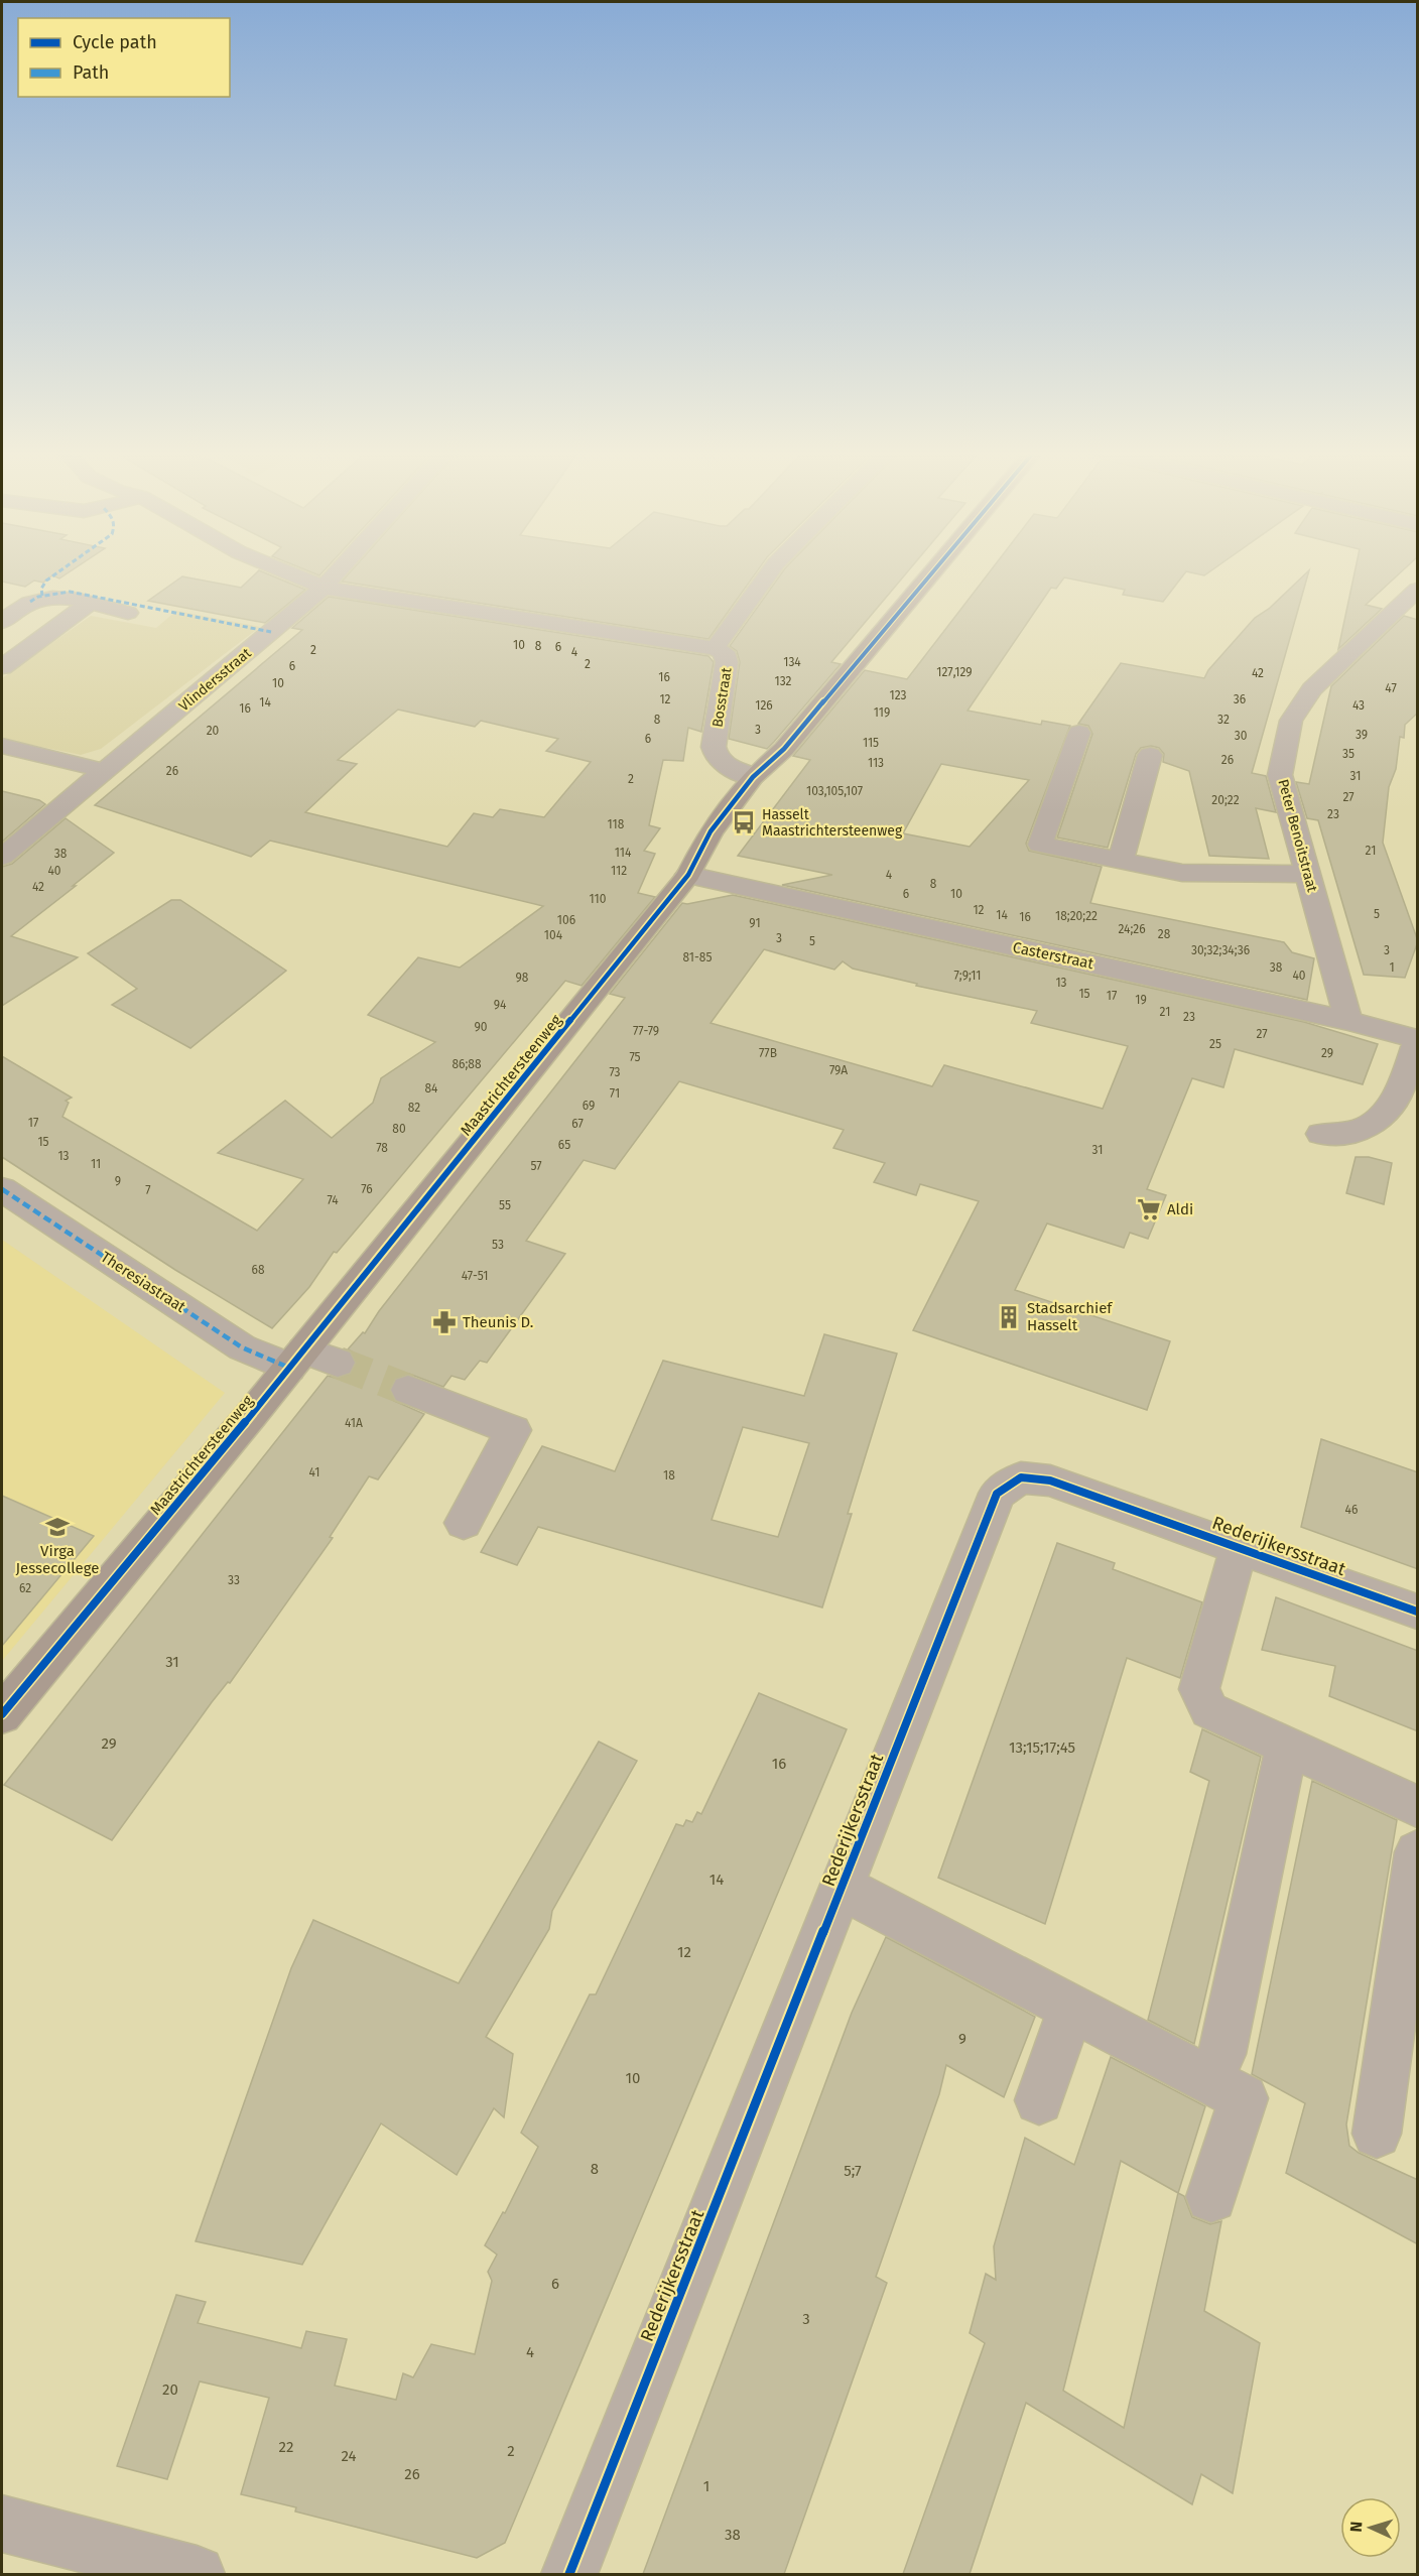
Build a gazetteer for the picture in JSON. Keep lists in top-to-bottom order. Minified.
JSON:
{"streets":{"main road":["Maastrichtersteenweg"],"street":["Vlindersstraat","Bosstraat","Peter Benoitstraat","Casterstraat","Theresiastraat","Rederijkersstraat"]},"crossings":[["Bosstraat","Maastrichtersteenweg"],["Peter Benoitstraat","Casterstraat"],["Casterstraat","Maastrichtersteenweg"],["Maastrichtersteenweg","Theresiastraat"]],"places":{"bus stop":["Hasselt Maastrichtersteenweg"],"supermarket":["Aldi"],"building":["Stadsarchief Hasselt"],"pharmacy":["Theunis D."],"school or university":["Virga Jessecollege"]},"house_numbers":["10","8","6","2","4","134","2","6","127,129","42","16","132","10","47","123","12","36","14","126","43","16","119","8","32","3","20","39","30","6","115","35","26","113","26","31","2","103,105,107","27","20;22","23","118","21","114","38","40","112","4","8","42","6","10","110","12","5","14","18;20;22","16","106","91","24;26","28","104","3","5","30;32;34;36","3","81-85","38","1","7;9;11","40","98","13","15","17","19","94","21","23","90","77-79","27","25","77B","29","75","86;88","79A","73","84","71","69","82","17","67","80","15","65","78","31","13","11","57","9","76","7","74","55","53","68","47-51","41A","41","18","46","33","62","31","29","13;15;17;45","16","14","12","9","10","8","5;7","6","3","4","20","22","2","24","26","1","38"],"legend":["Cycle path","Path"],"north":"left"}
